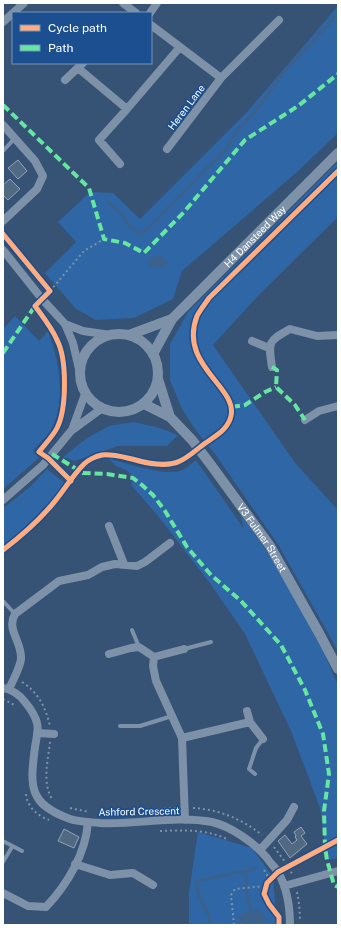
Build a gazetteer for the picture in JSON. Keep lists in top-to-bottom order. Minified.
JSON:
{"streets":{"street":["Heren Lane","H4 Dansteed Way","V3 Fulmer Street","Ashford Crescent"]},"crossings":[["H4 Dansteed Way","V3 Fulmer Street"]],"legend":["Cycle path","Path"]}
